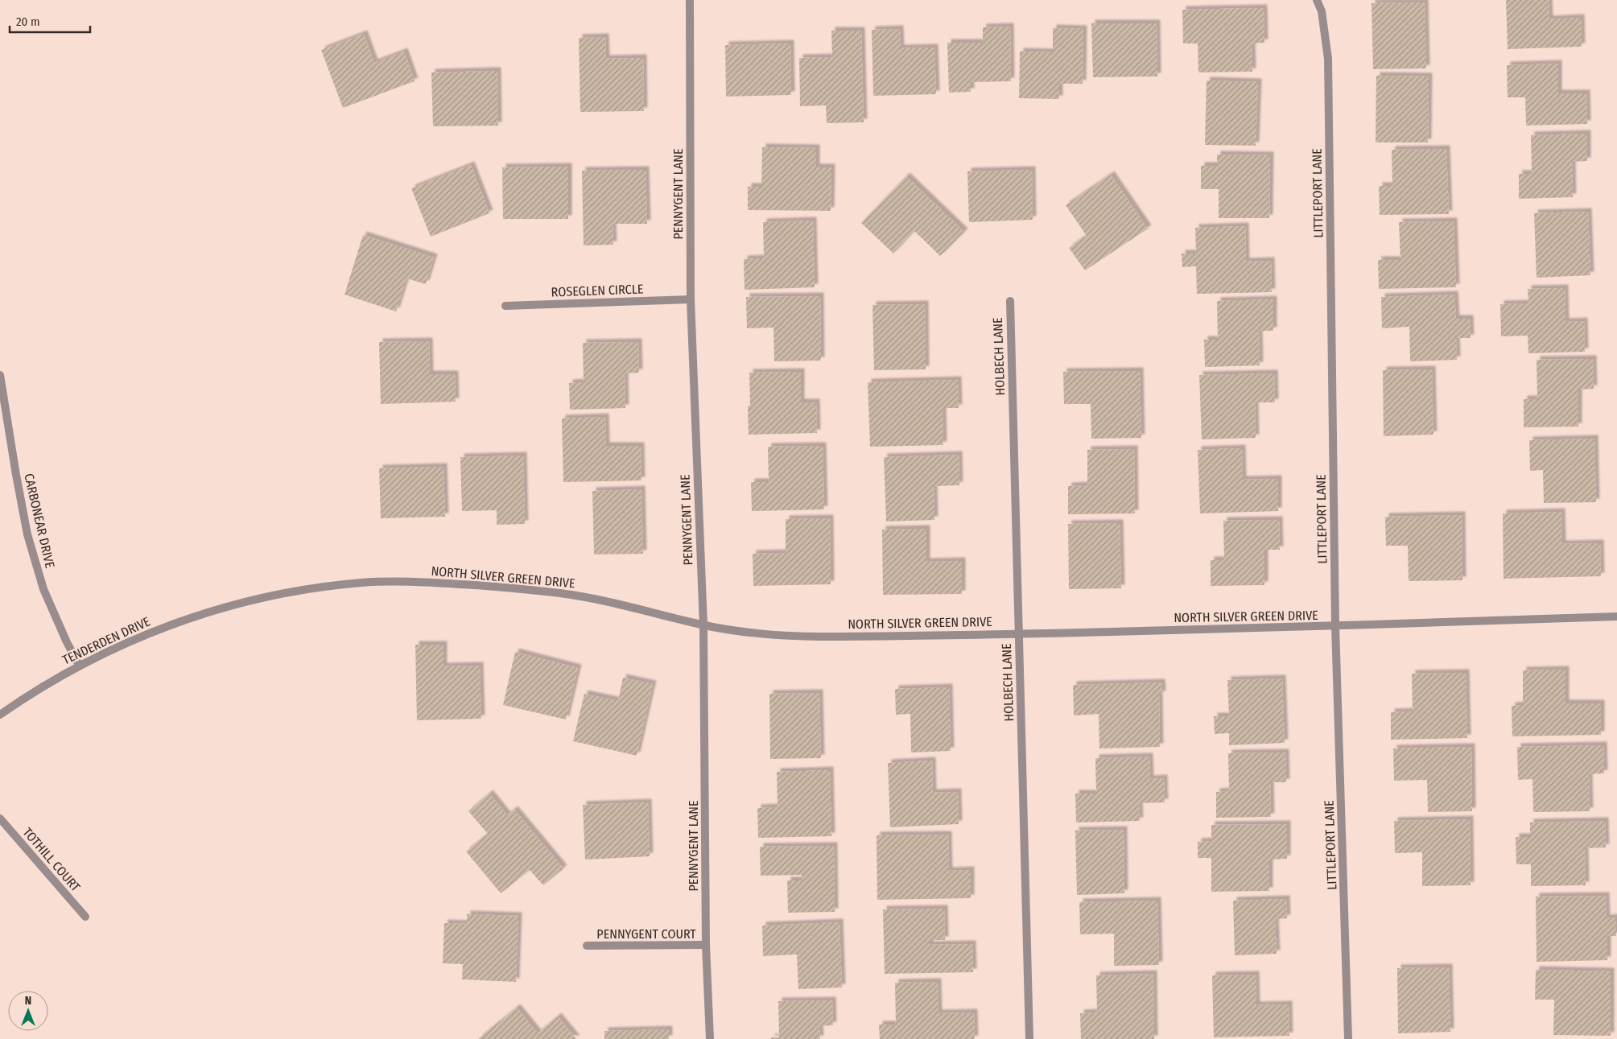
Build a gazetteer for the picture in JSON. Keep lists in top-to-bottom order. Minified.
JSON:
{"streets":{"street":["LITTLEPORT LANE","PENNYGENT LANE","ROSEGLEN CIRCLE","HOLBECH LANE","CARBONEAR DRIVE","NORTH SILVER GREEN DRIVE","TENDERDEN DRIVE","TOTHILL COURT","PENNYGENT COURT"]},"crossings":[["LITTLEPORT LANE","NORTH SILVER GREEN DRIVE"],["PENNYGENT LANE","ROSEGLEN CIRCLE"],["PENNYGENT LANE","NORTH SILVER GREEN DRIVE"],["PENNYGENT LANE","PENNYGENT COURT"],["HOLBECH LANE","NORTH SILVER GREEN DRIVE"],["CARBONEAR DRIVE","TENDERDEN DRIVE"],["NORTH SILVER GREEN DRIVE","TENDERDEN DRIVE"]],"scale_bar":"20 m","north":"top"}
